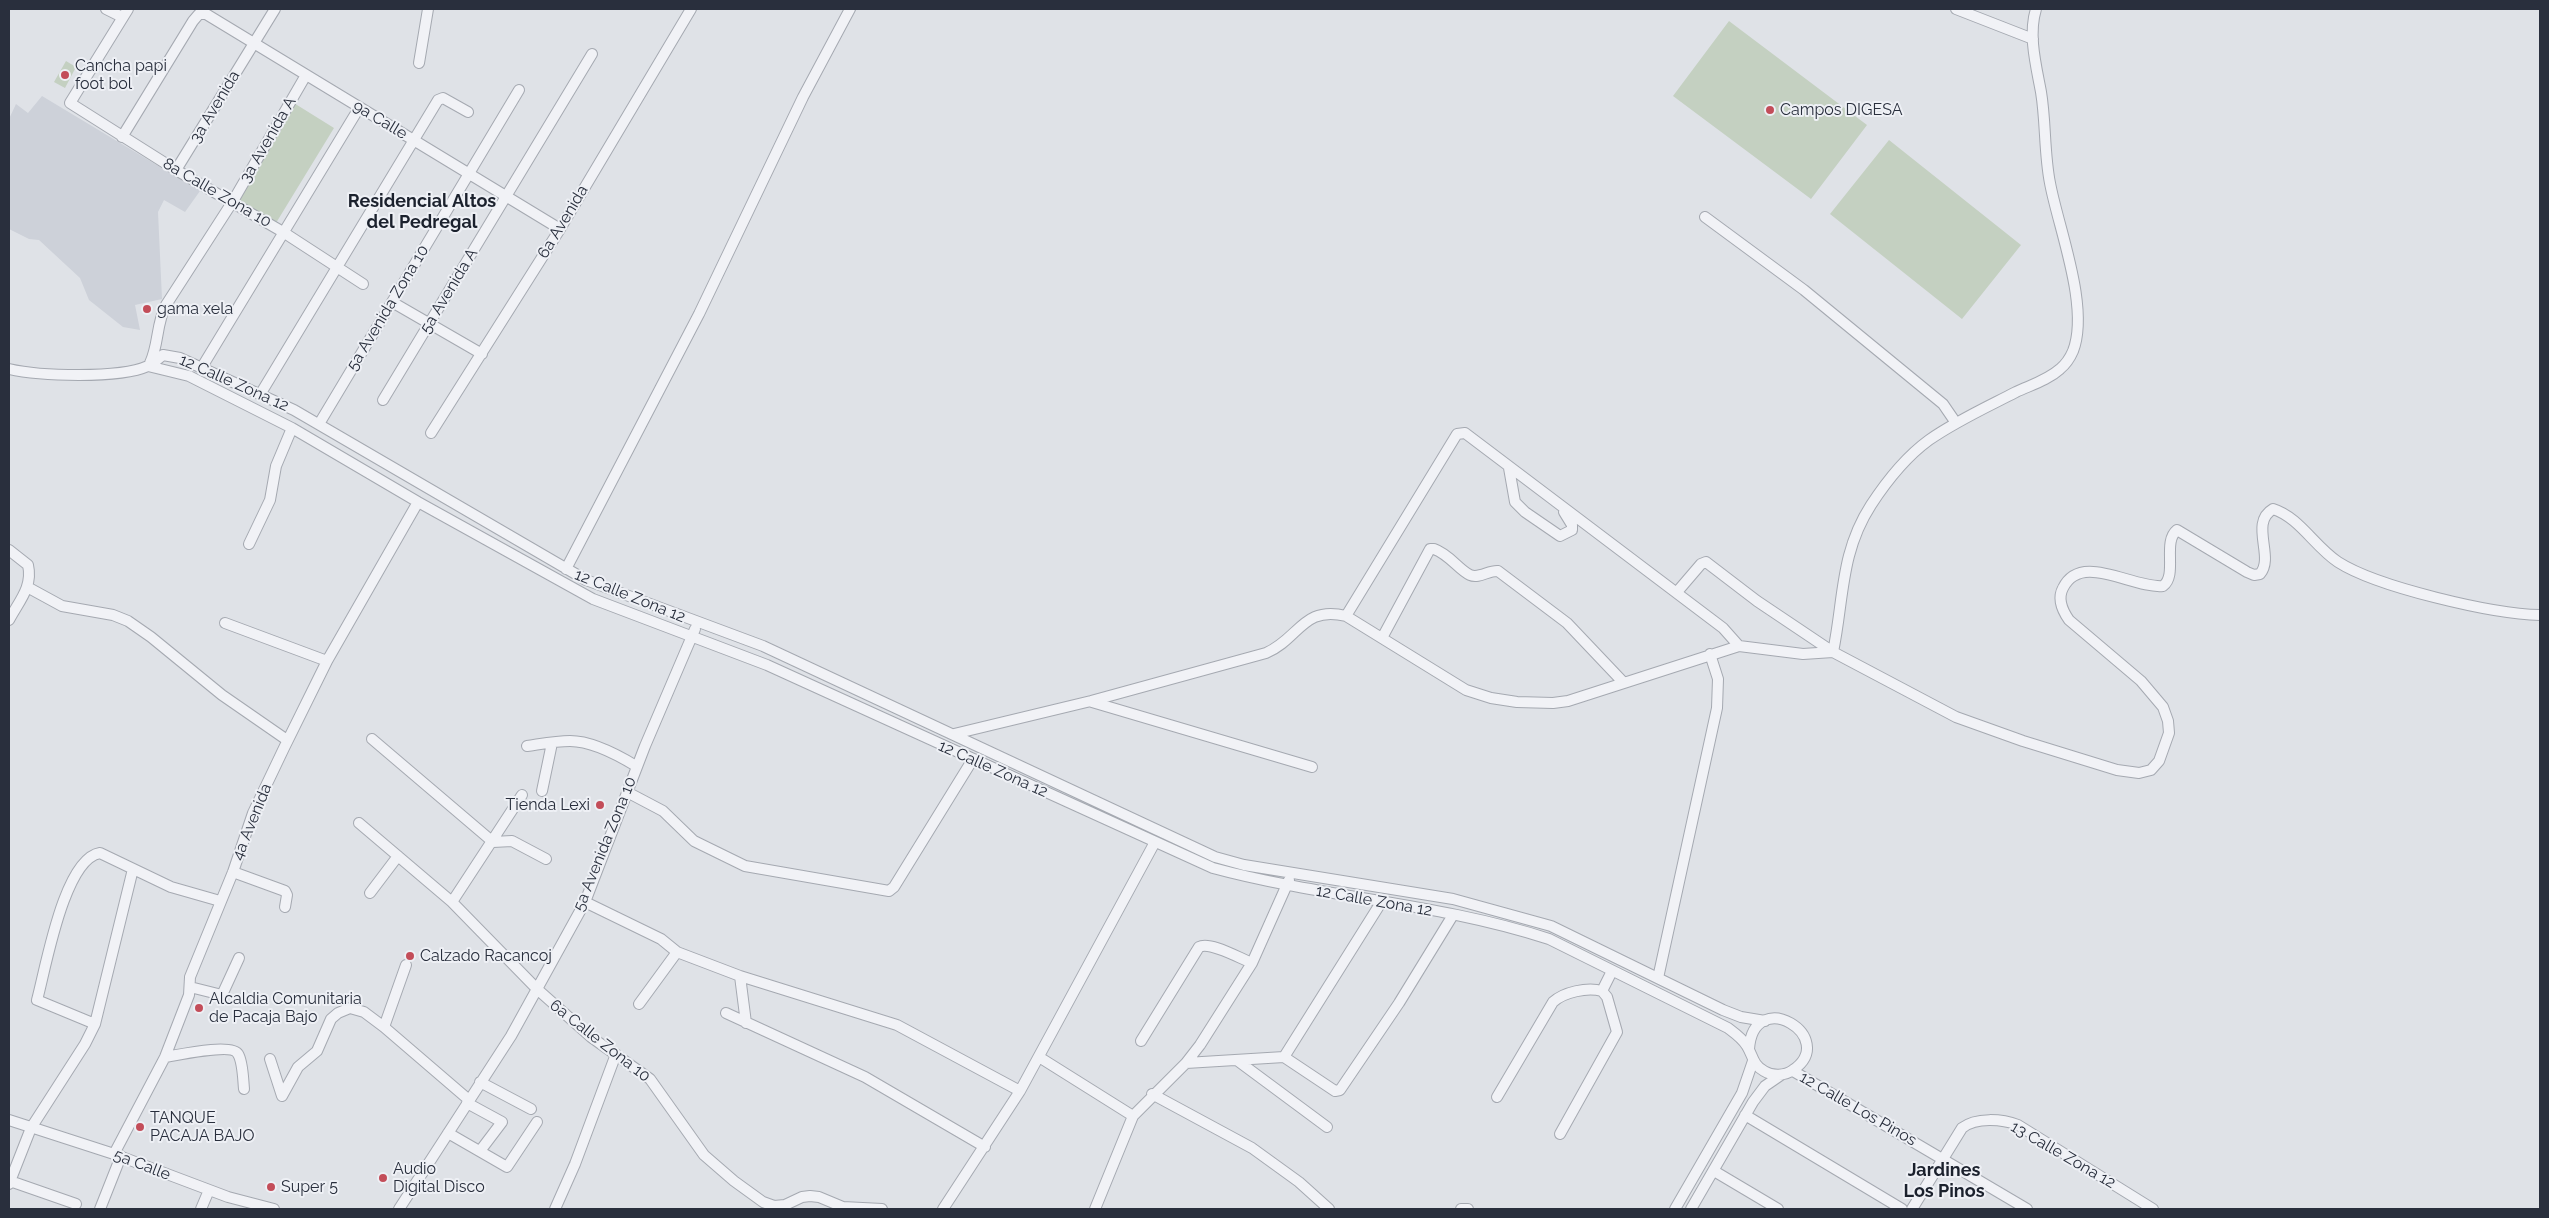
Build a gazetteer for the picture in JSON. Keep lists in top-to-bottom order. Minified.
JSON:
{"streets":{"street":["3a Avenida","9a Calle","3a Avenida A","8a Calle Zona 10","6a Avenida","5a Avenida A","5a Avenida Zona 10","12 Calle Zona 12","4a Avenida","6a Calle Zona 10","12 Calle Los Pinos","13 Calle Zona 12","5a Calle"]},"crossings":[["3a Avenida","9a Calle"],["3a Avenida","8a Calle Zona 10"],["9a Calle","3a Avenida A"],["9a Calle","8a Calle Zona 10"],["9a Calle","6a Avenida"],["9a Calle","5a Avenida A"],["9a Calle","5a Avenida Zona 10"],["3a Avenida A","8a Calle Zona 10"],["3a Avenida A","12 Calle Zona 12"],["5a Avenida Zona 10","12 Calle Zona 12"],["5a Avenida Zona 10","6a Calle Zona 10"],["12 Calle Zona 12","4a Avenida"],["12 Calle Zona 12","12 Calle Los Pinos"],["4a Avenida","5a Calle"],["12 Calle Los Pinos","13 Calle Zona 12"]],"districts":["Residencial Altos del Pedregal","Jardines Los Pinos"],"places":["Cancha papi foot bol","Campos DIGESA","gama xela","Tienda Lexi","Calzado Racancoj","Alcaldia Comunitaria de Pacaja Bajo","TANQUE PACAJA BAJO","Audio Digital Disco","Super 5"]}
